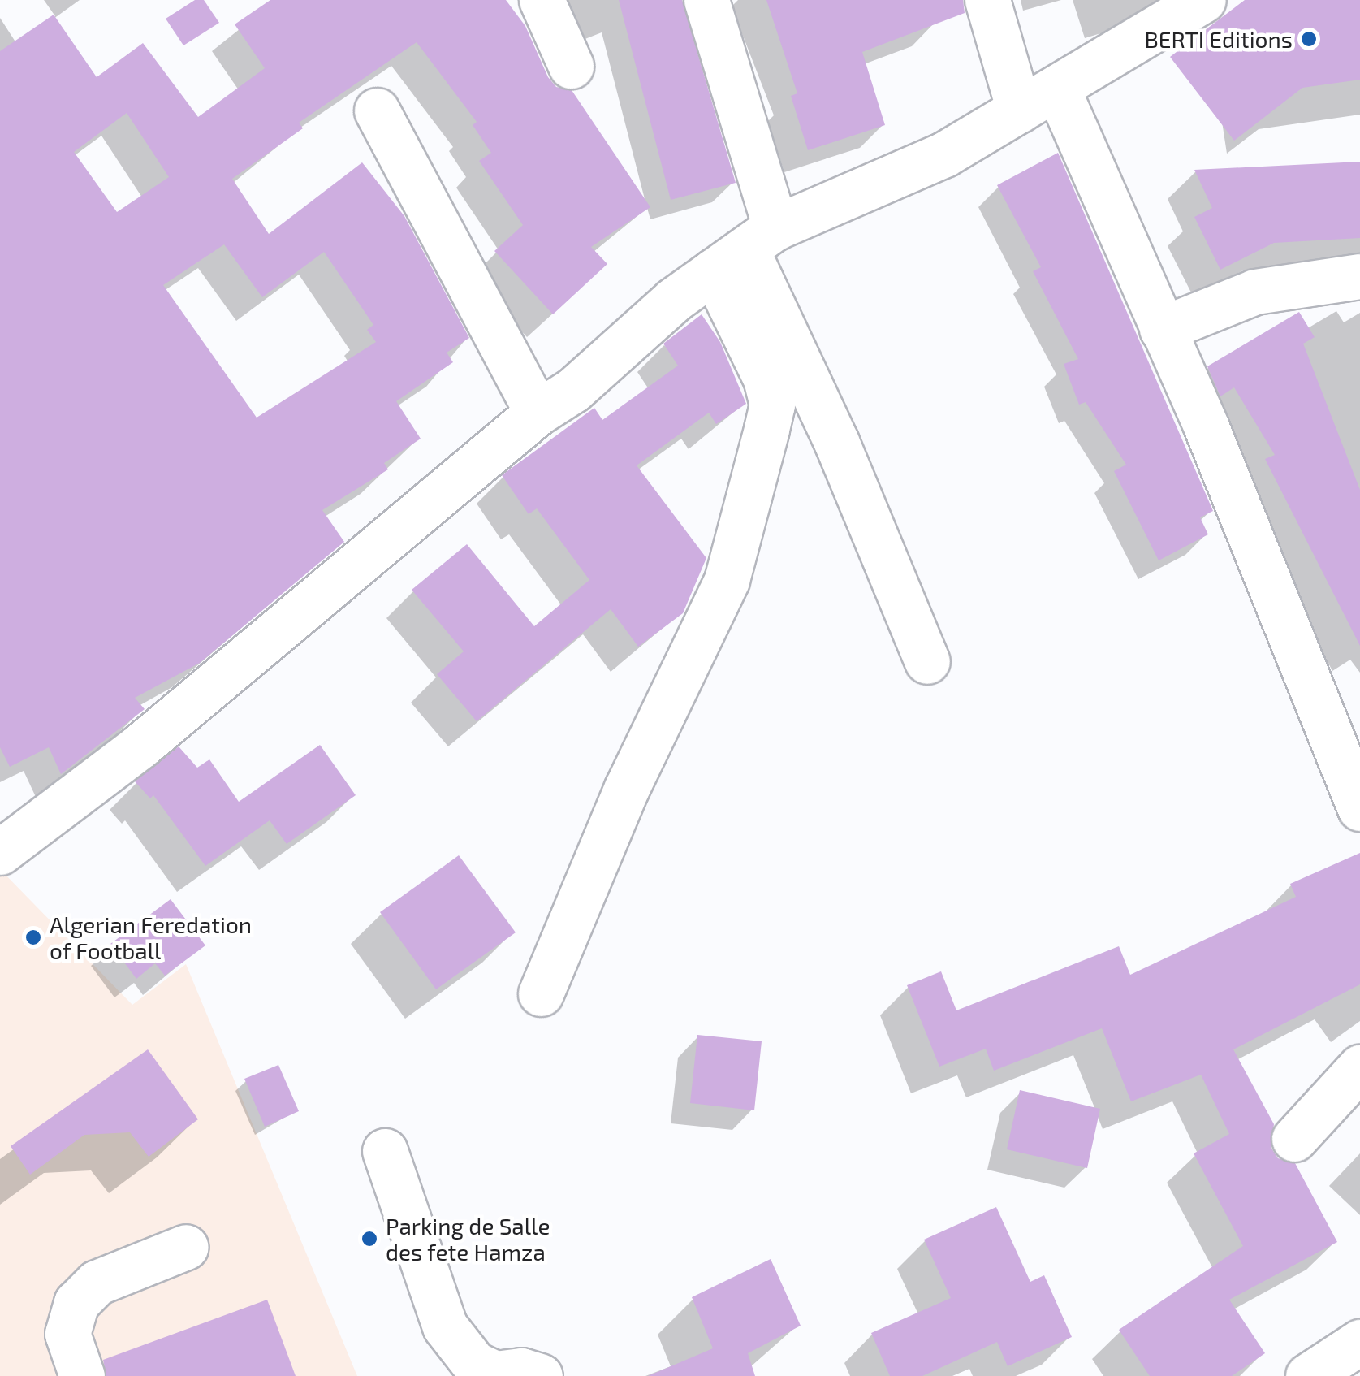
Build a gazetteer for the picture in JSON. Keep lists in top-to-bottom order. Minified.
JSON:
{"places":["BERTI Editions","Algerian Feredation of Football","Parking de Salle des fete Hamza"]}
